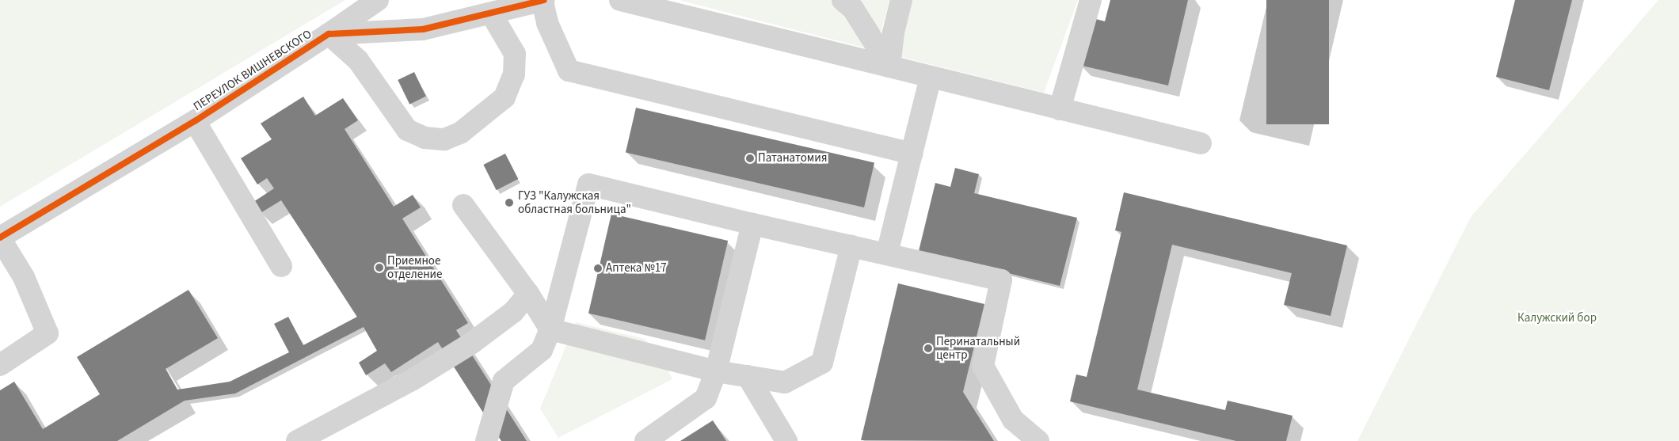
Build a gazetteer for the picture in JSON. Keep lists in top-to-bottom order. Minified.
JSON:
{"streets":{"street":["ПЕРЕУЛОК ВИШНЕВСКОГО"]},"parks":["Калужский бор"],"places":["Патанатомия","ГУЗ \"Калужская областная больница\"","Приемное отделение","Аптека №17","Перинатальный центр"]}
